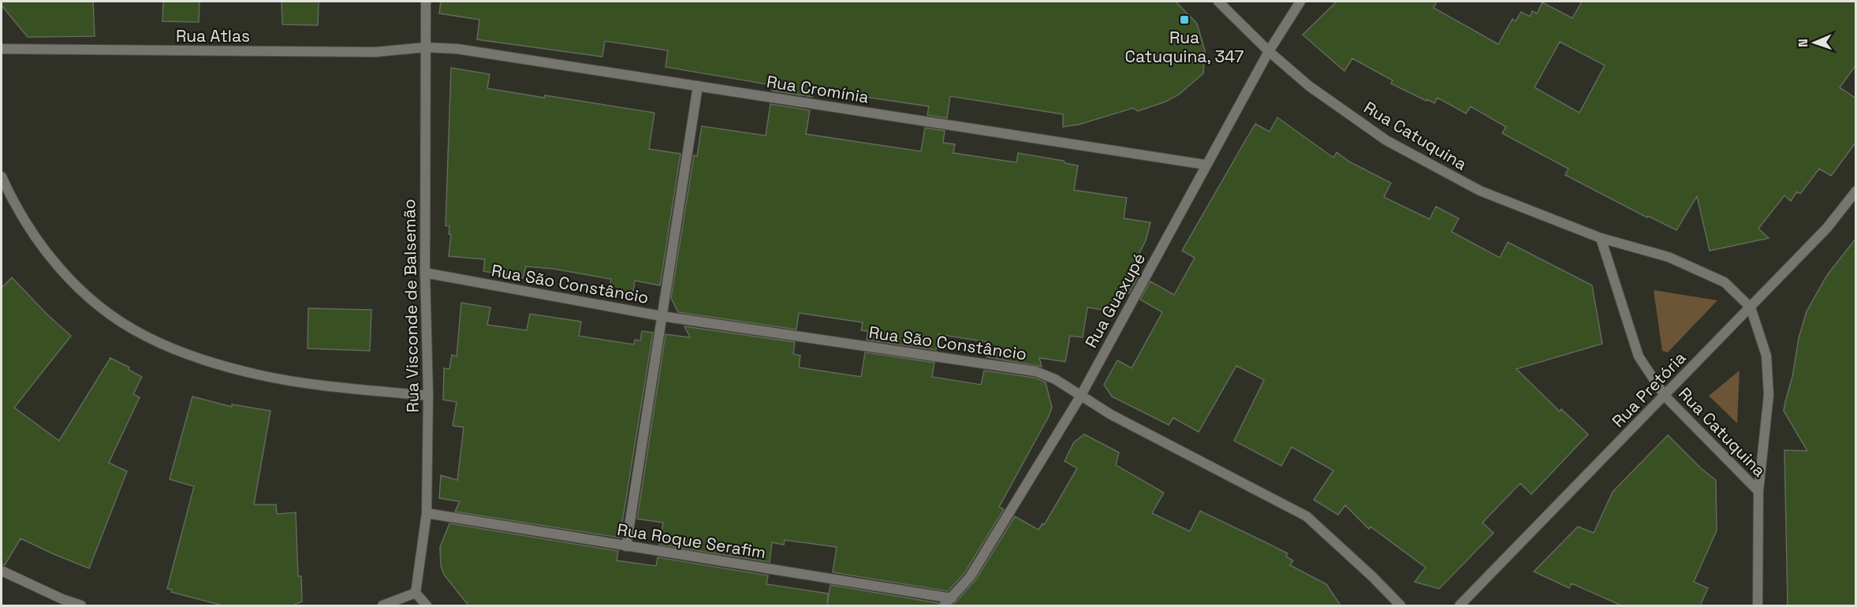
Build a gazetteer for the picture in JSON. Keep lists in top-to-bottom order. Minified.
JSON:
{"streets":{"street":["Rua Atlas","Rua Cromínia","Rua Catuquina","Rua São Constâncio","Rua Guaxupé","Rua Visconde de Balsemão","Rua Pretória","Rua Roque Serafim"]},"crossings":[["Rua Atlas","Rua Cromínia"],["Rua Atlas","Rua Visconde de Balsemão"],["Rua Cromínia","Rua Guaxupé"],["Rua Cromínia","Rua Visconde de Balsemão"],["Rua Catuquina","Rua Guaxupé"],["Rua Catuquina","Rua Pretória"],["Rua São Constâncio","Rua Guaxupé"],["Rua São Constâncio","Rua Visconde de Balsemão"],["Rua Guaxupé","Rua Roque Serafim"],["Rua Visconde de Balsemão","Rua Roque Serafim"]],"places":{"transit":["Rua Catuquina, 347"]},"north":"left"}
